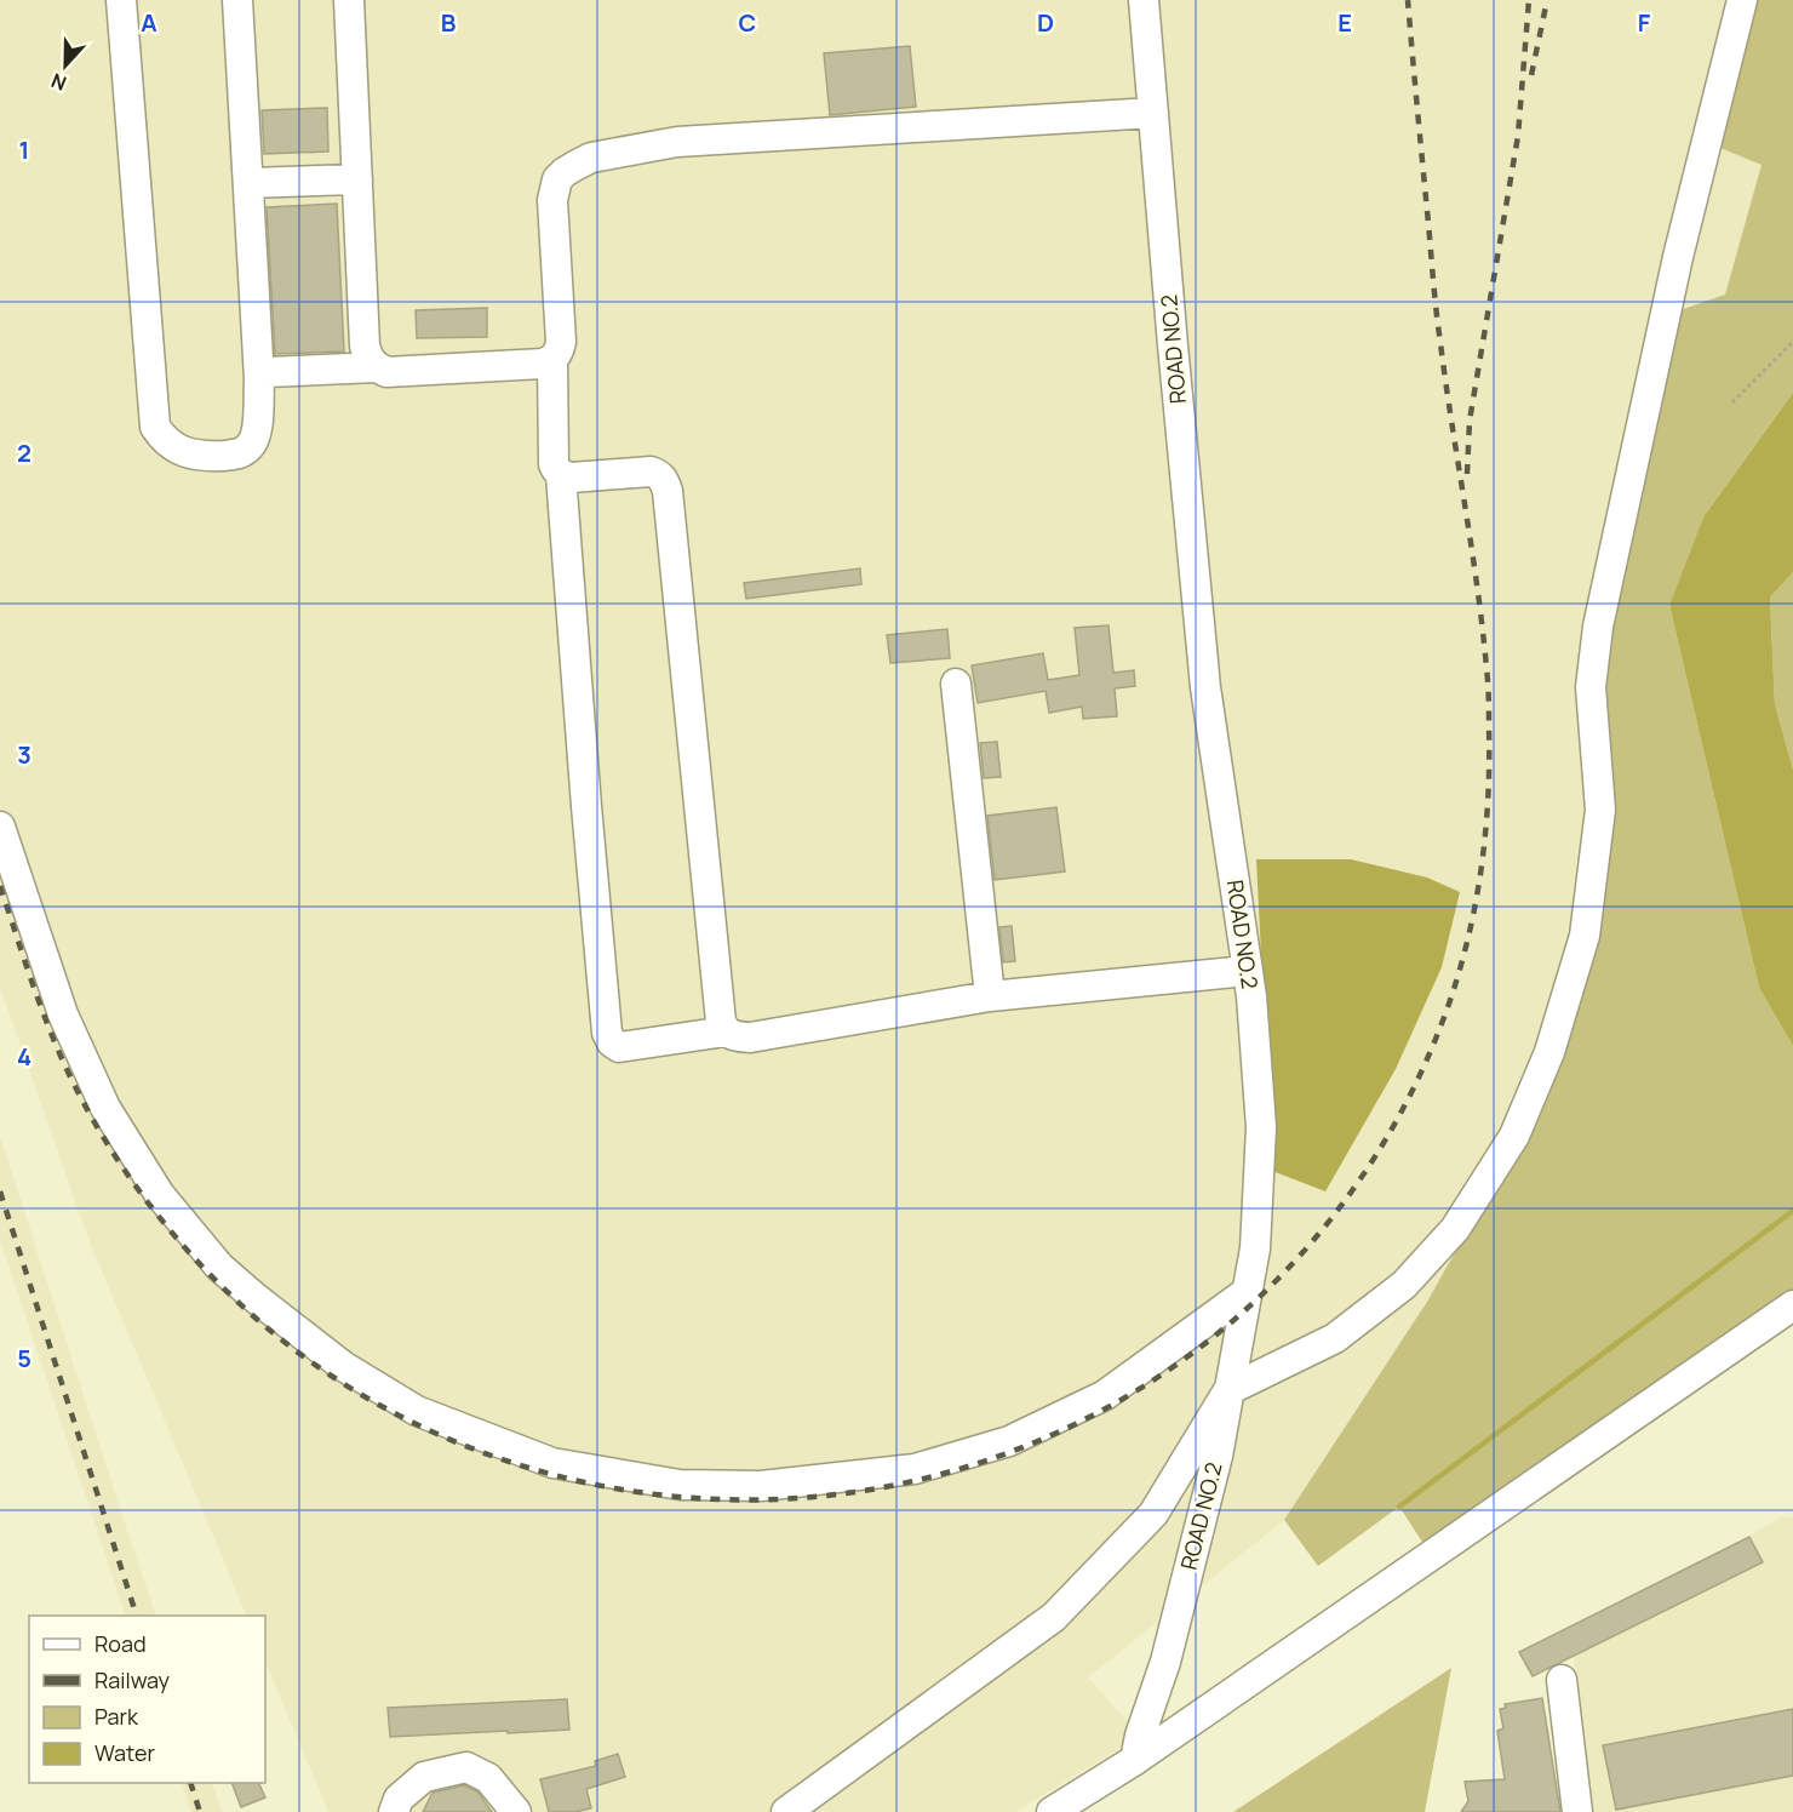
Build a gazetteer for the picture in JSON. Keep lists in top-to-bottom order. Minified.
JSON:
{"streets":{"street":["ROAD NO.2"]},"legend":["Road","Railway","Park","Water"],"north":"bottom","grid":{"columns":["A","B","C","D","E","F"],"rows":["1","2","3","4","5"]}}
